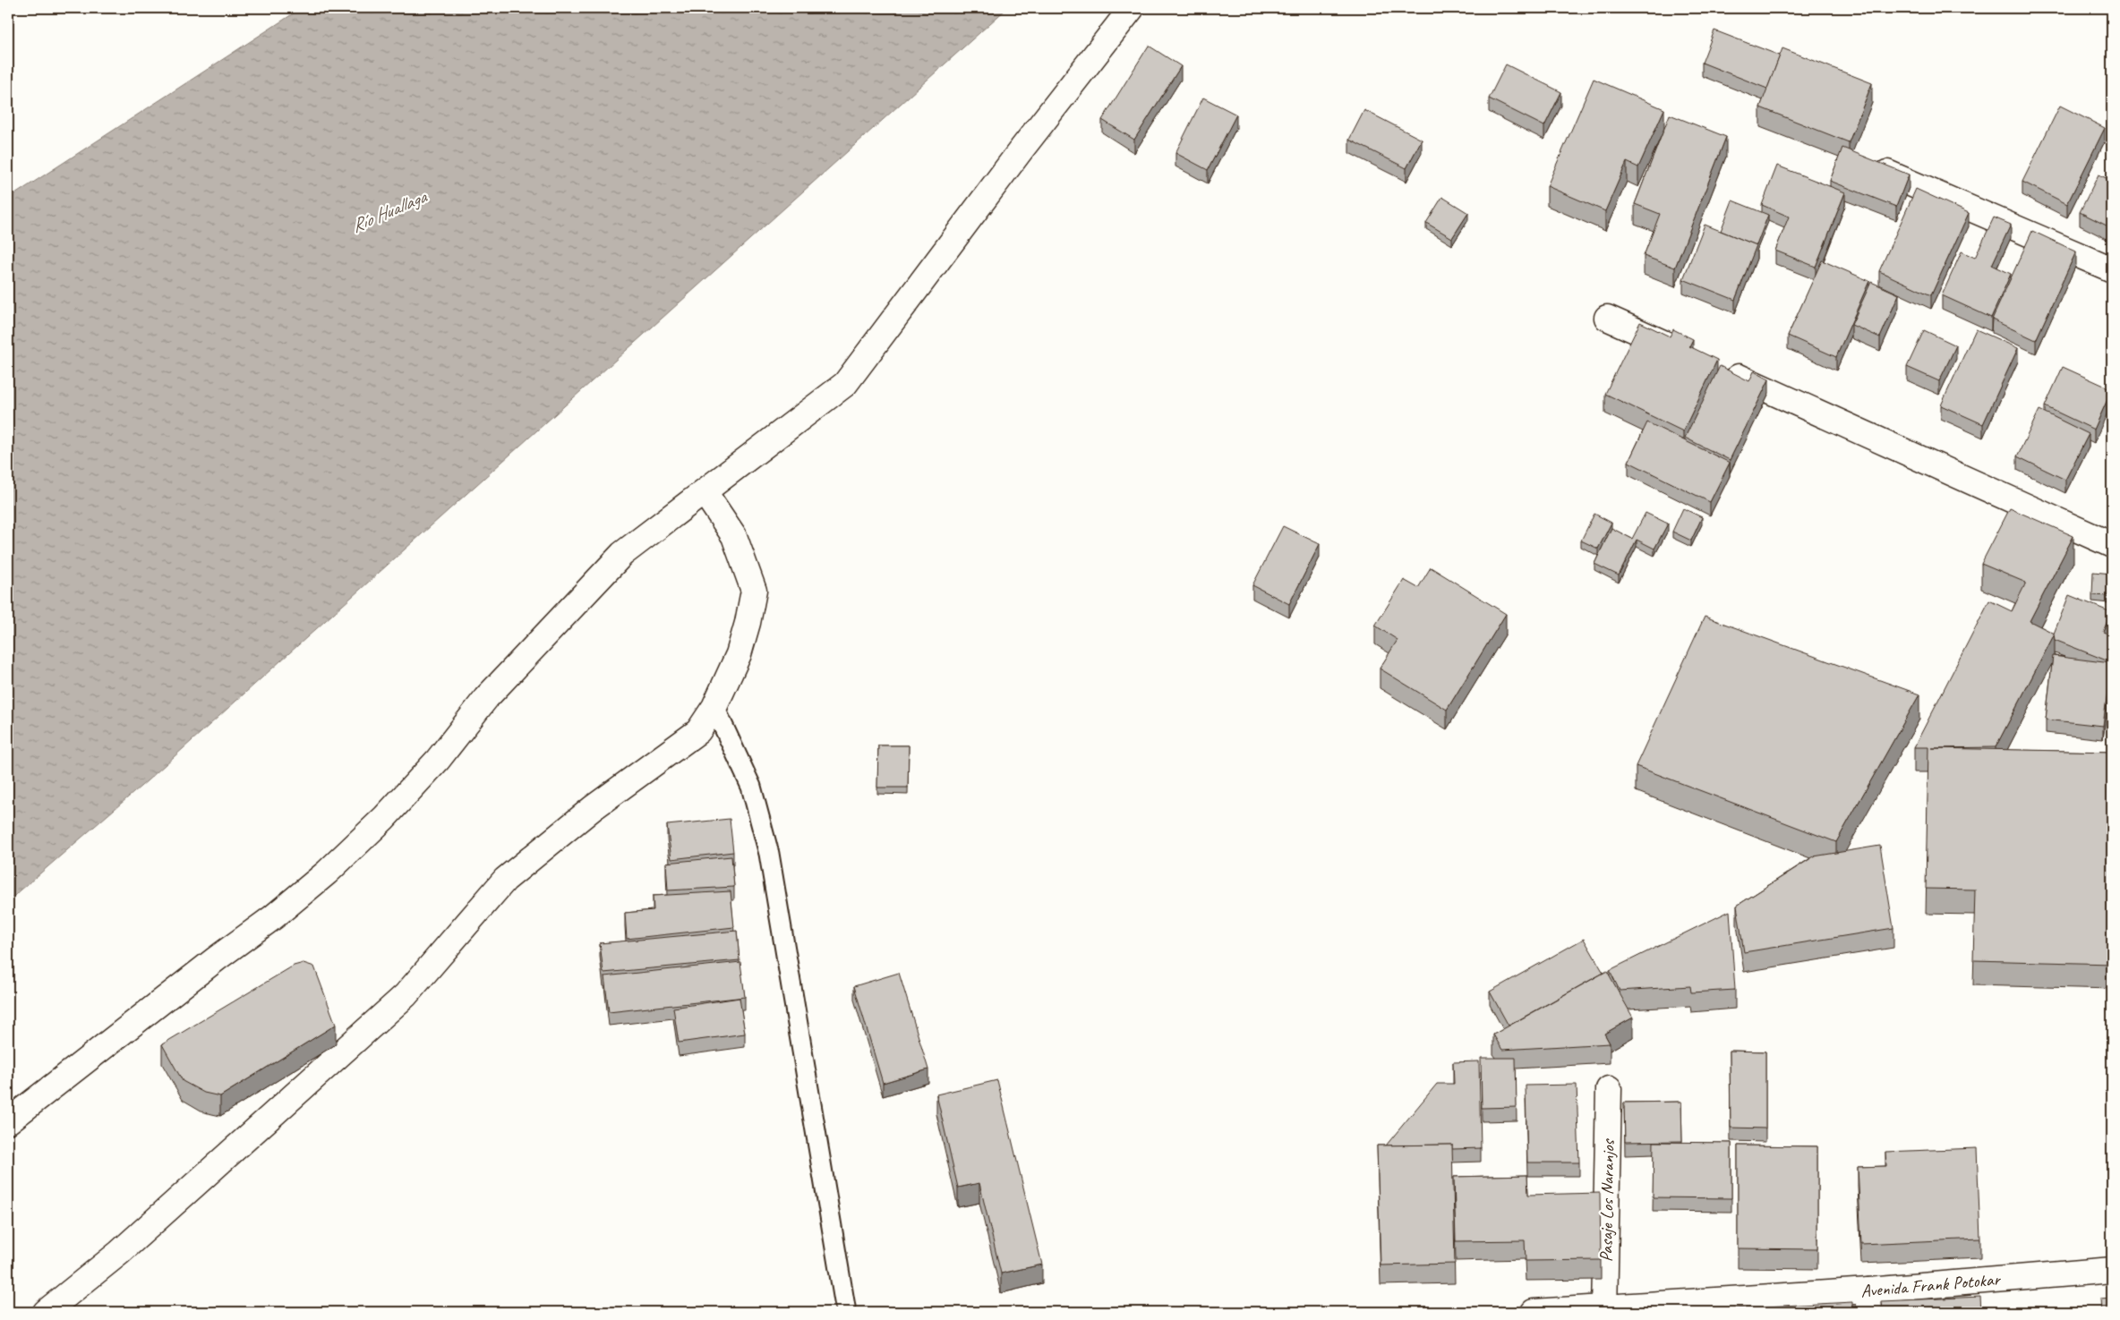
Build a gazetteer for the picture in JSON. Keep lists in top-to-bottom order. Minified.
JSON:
{"streets":{"street":["Pasaje Los Naranjos","Avenida Frank Potokar"]},"crossings":[["Pasaje Los Naranjos","Avenida Frank Potokar"]],"water":["Río Huallaga"]}
